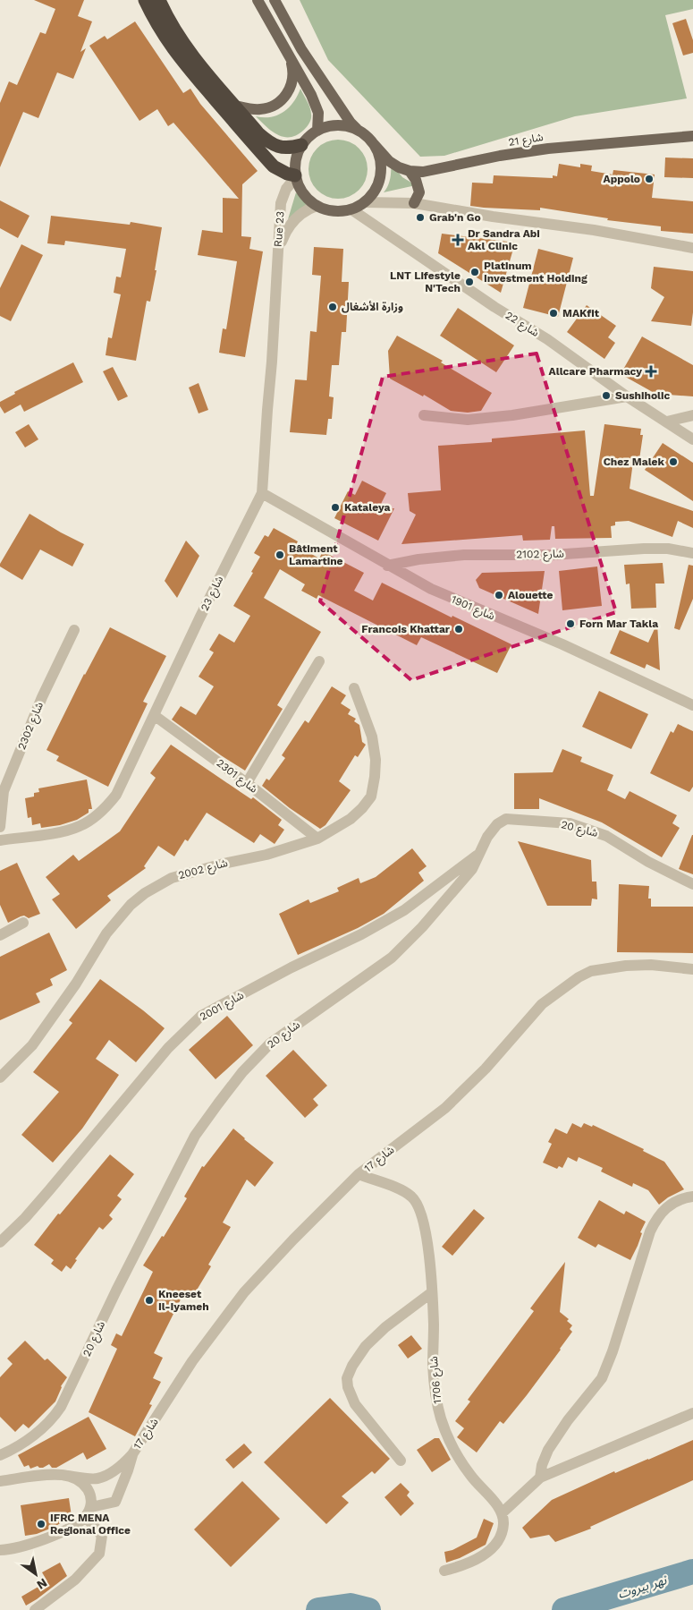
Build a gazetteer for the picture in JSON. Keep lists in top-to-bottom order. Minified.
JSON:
{"streets":{"main road":["شارع 21"],"street":["Rue 23","شارع 22","شارع 2102","شارع 23","شارع 1901","شارع 2302","شارع 2301","شارع 20","شارع 2002","شارع 2001","شارع 17","شارع 1706"]},"crossings":[["شارع 21","Rue 23"],["شارع 21","شارع 22"],["Rue 23","شارع 22"],["Rue 23","شارع 23"],["شارع 2102","شارع 1901"],["شارع 23","شارع 1901"],["شارع 23","شارع 2301"],["شارع 2301","شارع 2002"],["شارع 20","شارع 2001"],["شارع 17","شارع 1706"]],"water":["نهر بيروت"],"places":{"other":["Appolo","Grab'n Go","Platinum Investment Holding","LNT Lifestyle N'Tech","وزارة الأشغال","MAKfit","Sushiholic","Chez Malek","Kataleya","Bâtiment Lamartine","Alouette","Forn Mar Takla","Francois Khattar","Kneeset Il-Iyameh","IFRC MENA Regional Office"],"health":["Dr Sandra Abi Akl Clinic","Allcare Pharmacy"]},"north":"bottom right"}
